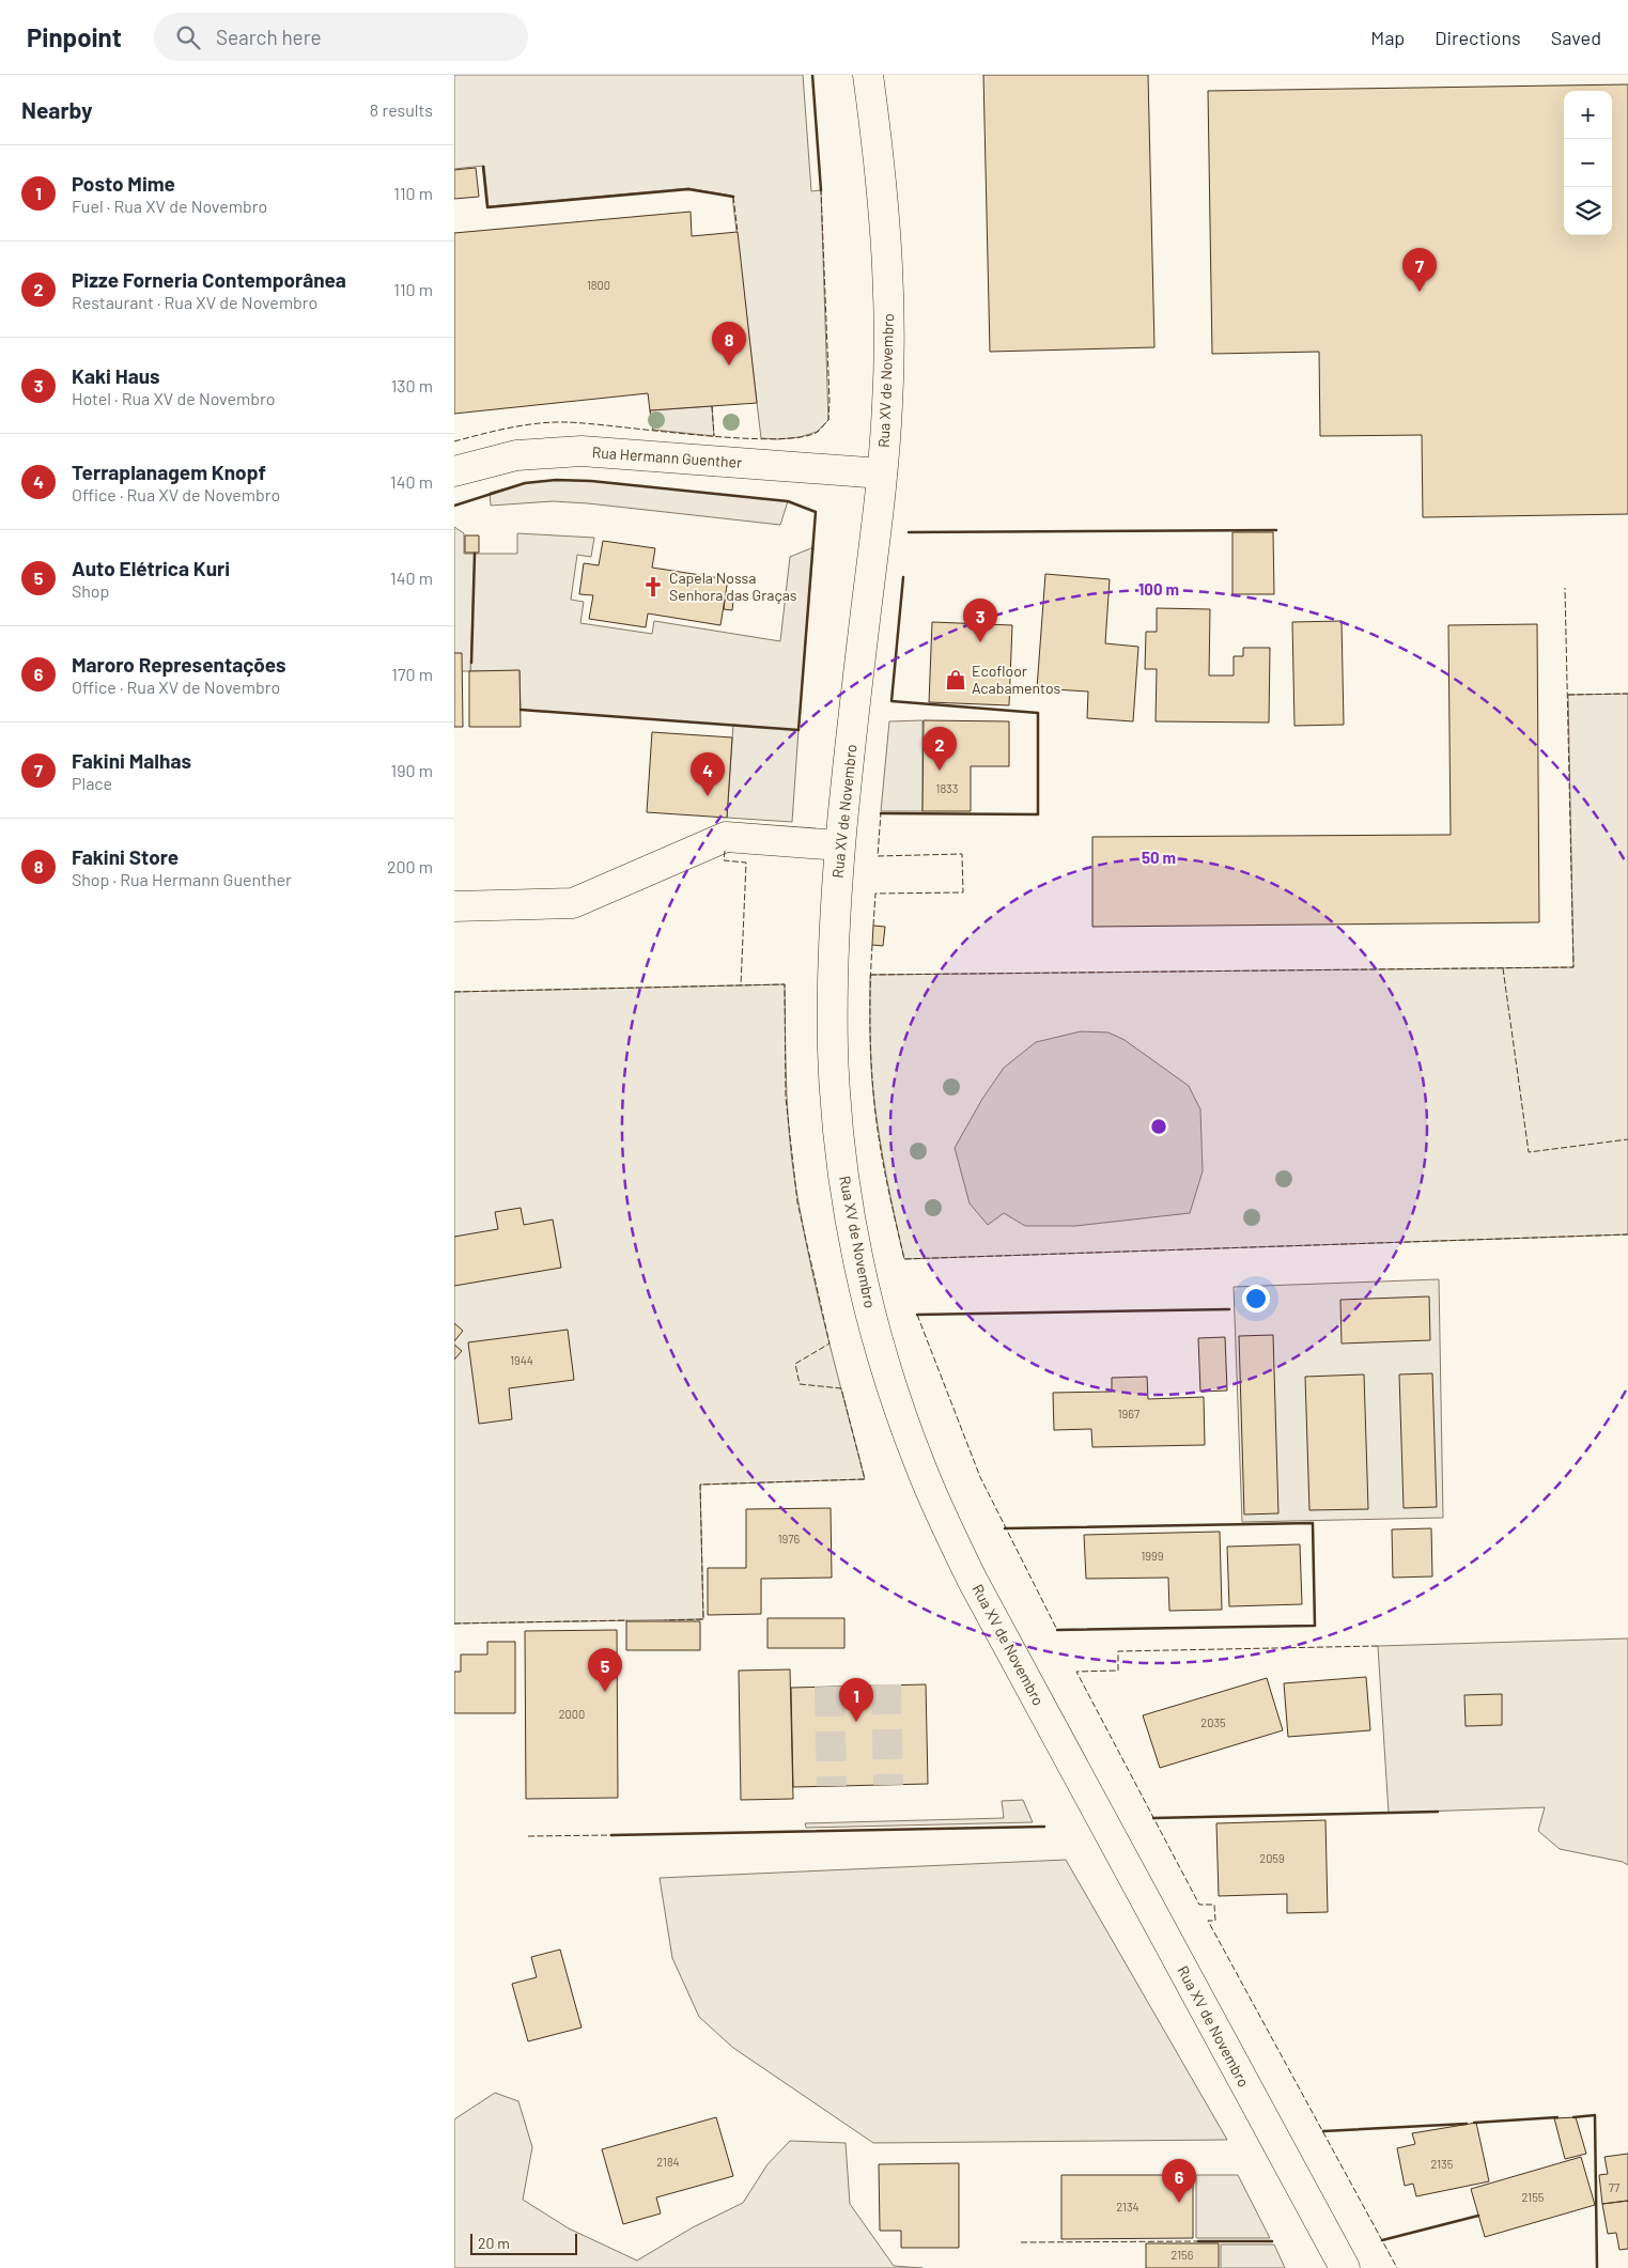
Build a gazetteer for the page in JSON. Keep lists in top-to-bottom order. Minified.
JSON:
{"streets":{"main road":["Rua XV de Novembro","Rua Hermann Guenther"]},"crossings":[["Rua XV de Novembro","Rua Hermann Guenther"]],"places":{"church":["Capela Nossa Senhora das Graças"],"shop":["Ecofloor Acabamentos"]},"house_numbers":["1800","1833","1944","1967","1976","1999","2000","2035","2059","2184","2135","77","2155","2134","2156"],"scale_bar":"20 m","page":{"header":"Pinpoint","search":"Search here","nav":["Map","Directions","Saved"],"heading":["Nearby","8 results"],"map_buttons":["+","−"],"list":[{"mark":"1","name":"Posto Mime","note":"Fuel · Rua XV de Novembro","value":"110 m"},{"mark":"2","name":"Pizze Forneria Contemporânea","note":"Restaurant · Rua XV de Novembro","value":"110 m"},{"mark":"3","name":"Kaki Haus","note":"Hotel · Rua XV de Novembro","value":"130 m"},{"mark":"4","name":"Terraplanagem Knopf","note":"Office · Rua XV de Novembro","value":"140 m"},{"mark":"5","name":"Auto Elétrica Kuri","note":"Shop","value":"140 m"},{"mark":"6","name":"Maroro Representações","note":"Office · Rua XV de Novembro","value":"170 m"},{"mark":"7","name":"Fakini Malhas","note":"Place","value":"190 m"},{"mark":"8","name":"Fakini Store","note":"Shop · Rua Hermann Guenther","value":"200 m"}],"pins":["7","8","3","2","4","5","1","6"],"scale":"20 m"},"rings":["100 m","50 m"]}
